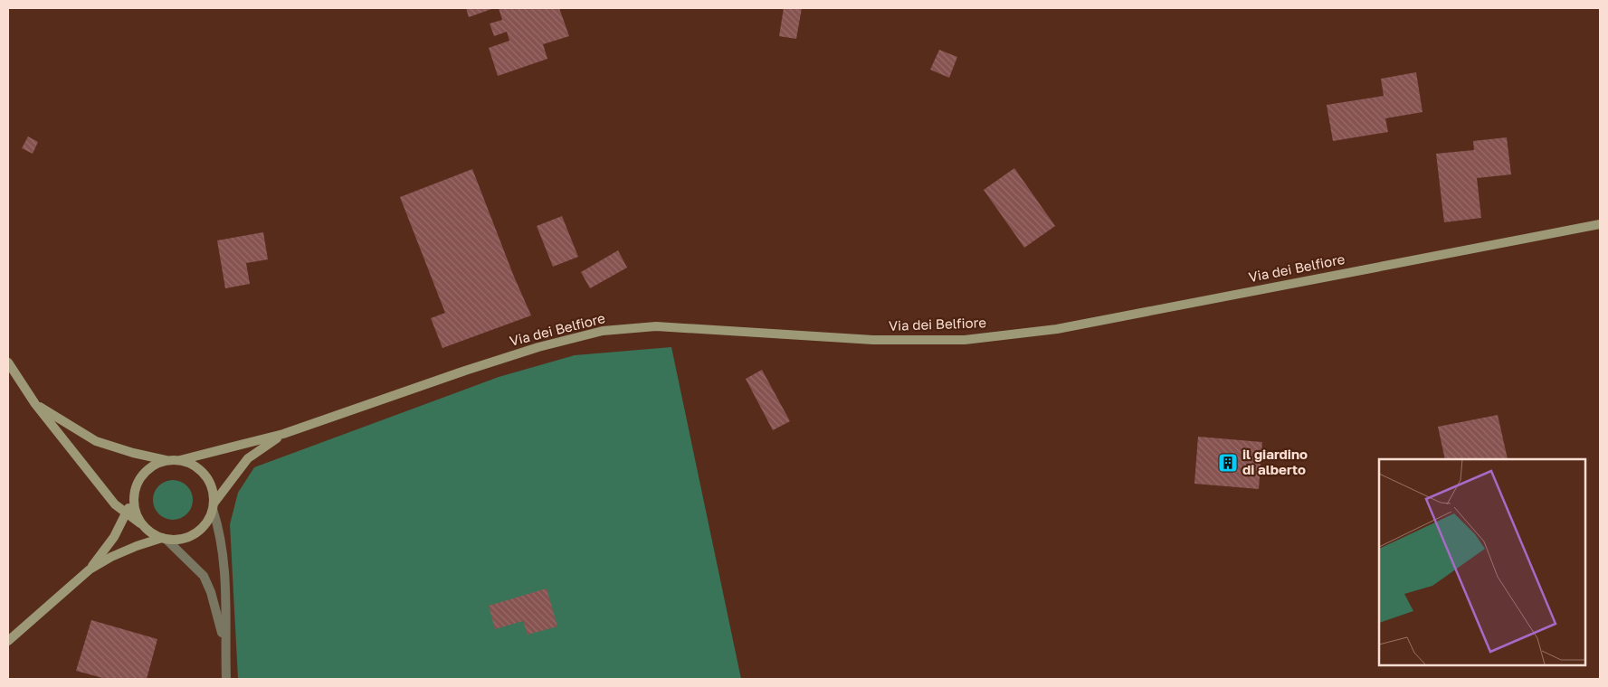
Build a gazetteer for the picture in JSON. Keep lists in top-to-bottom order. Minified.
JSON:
{"streets":{"street":["Via dei Belfiore"]},"places":{"building":["il giardino di alberto"]}}
